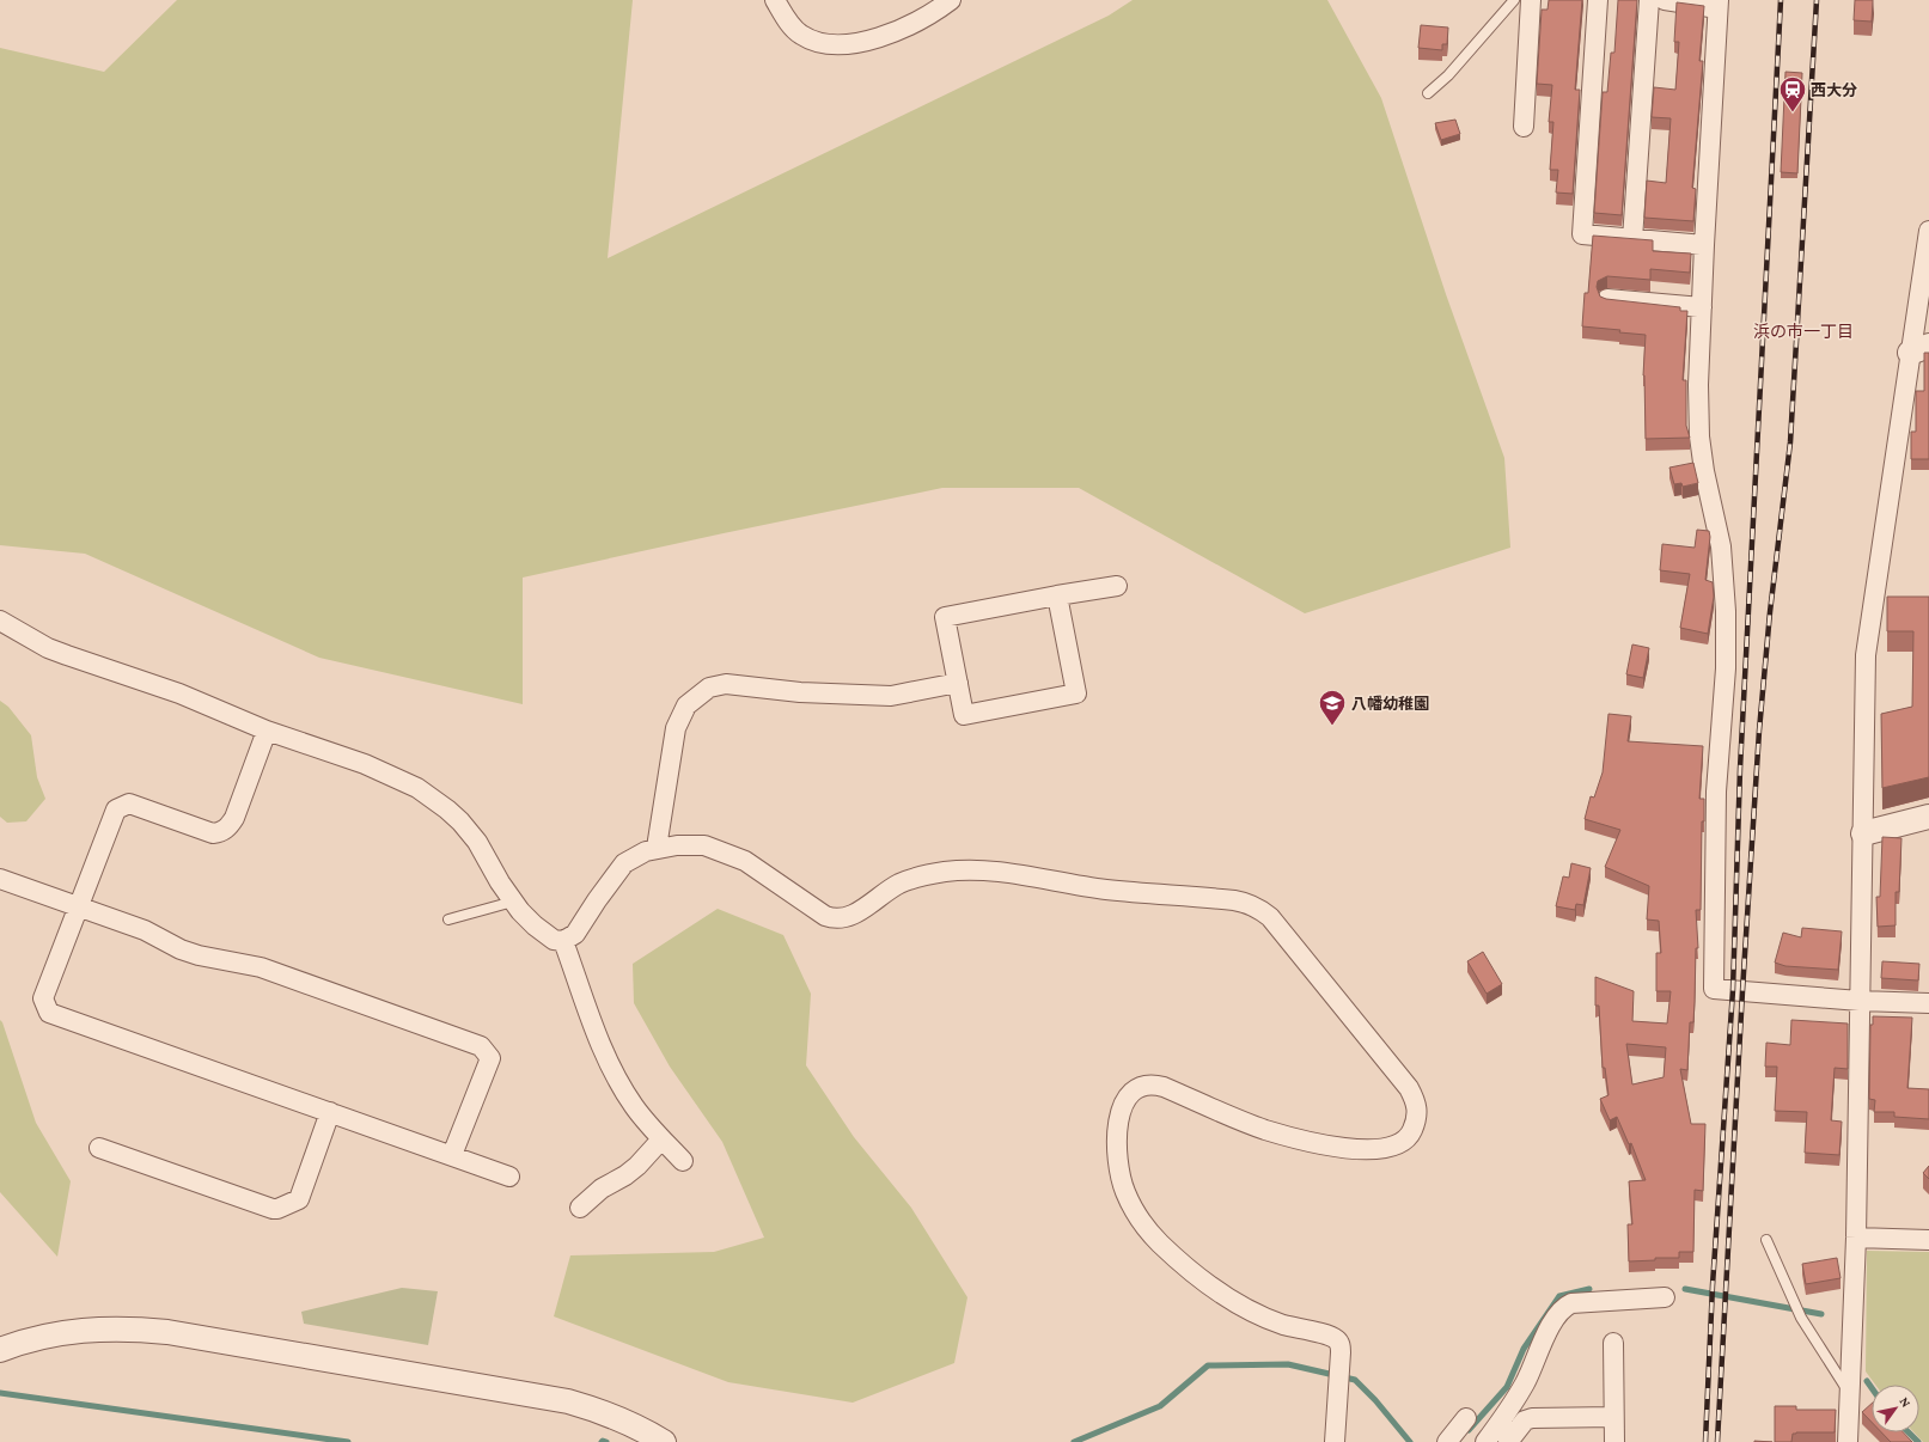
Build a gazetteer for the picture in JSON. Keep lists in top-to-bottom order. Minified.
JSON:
{"districts":["浜の市一丁目"],"places":{"station":["西大分"],"school or university":["八幡幼稚園"]},"north":"top right"}
